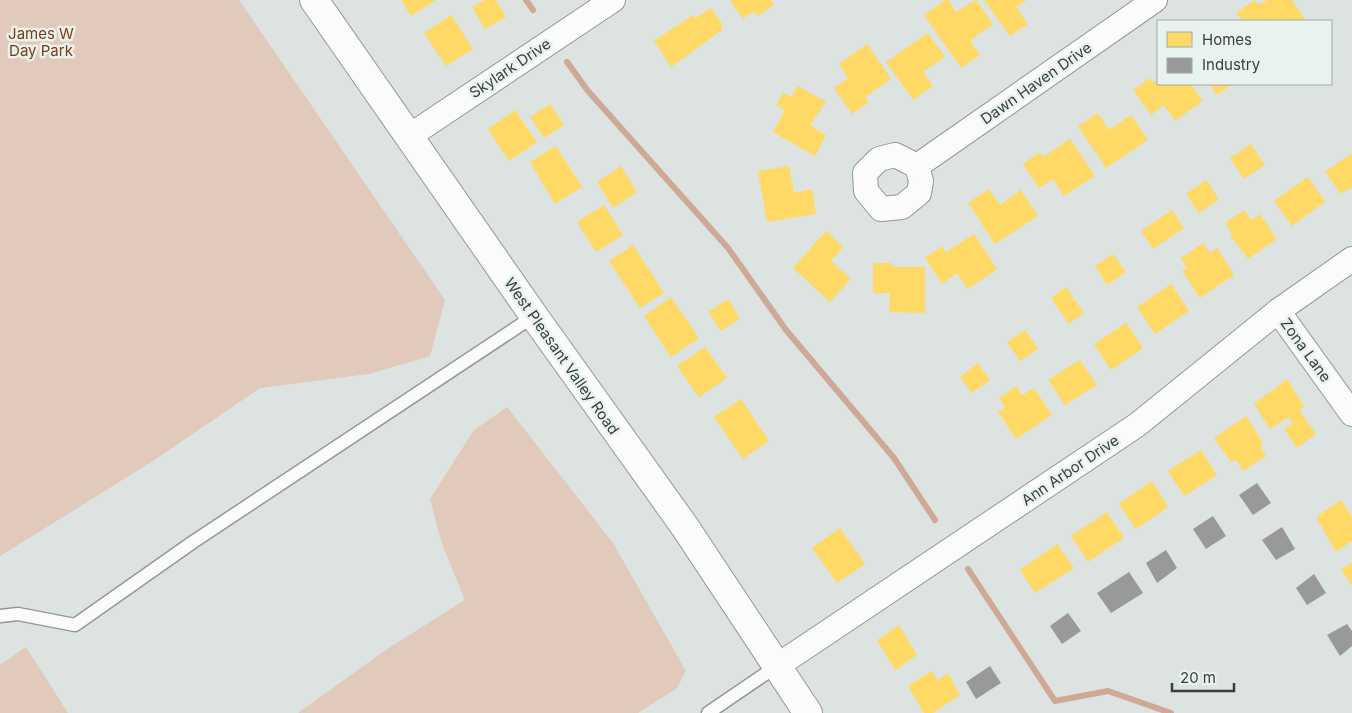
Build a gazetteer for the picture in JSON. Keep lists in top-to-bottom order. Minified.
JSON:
{"streets":{"main road":["West Pleasant Valley Road"],"street":["Skylark Drive","Dawn Haven Drive","Zona Lane","Ann Arbor Drive"]},"crossings":[["Skylark Drive","West Pleasant Valley Road"],["Zona Lane","Ann Arbor Drive"],["West Pleasant Valley Road","Ann Arbor Drive"]],"parks":["James W Day Park"],"legend":["Homes","Industry"],"scale_bar":"20 m"}
